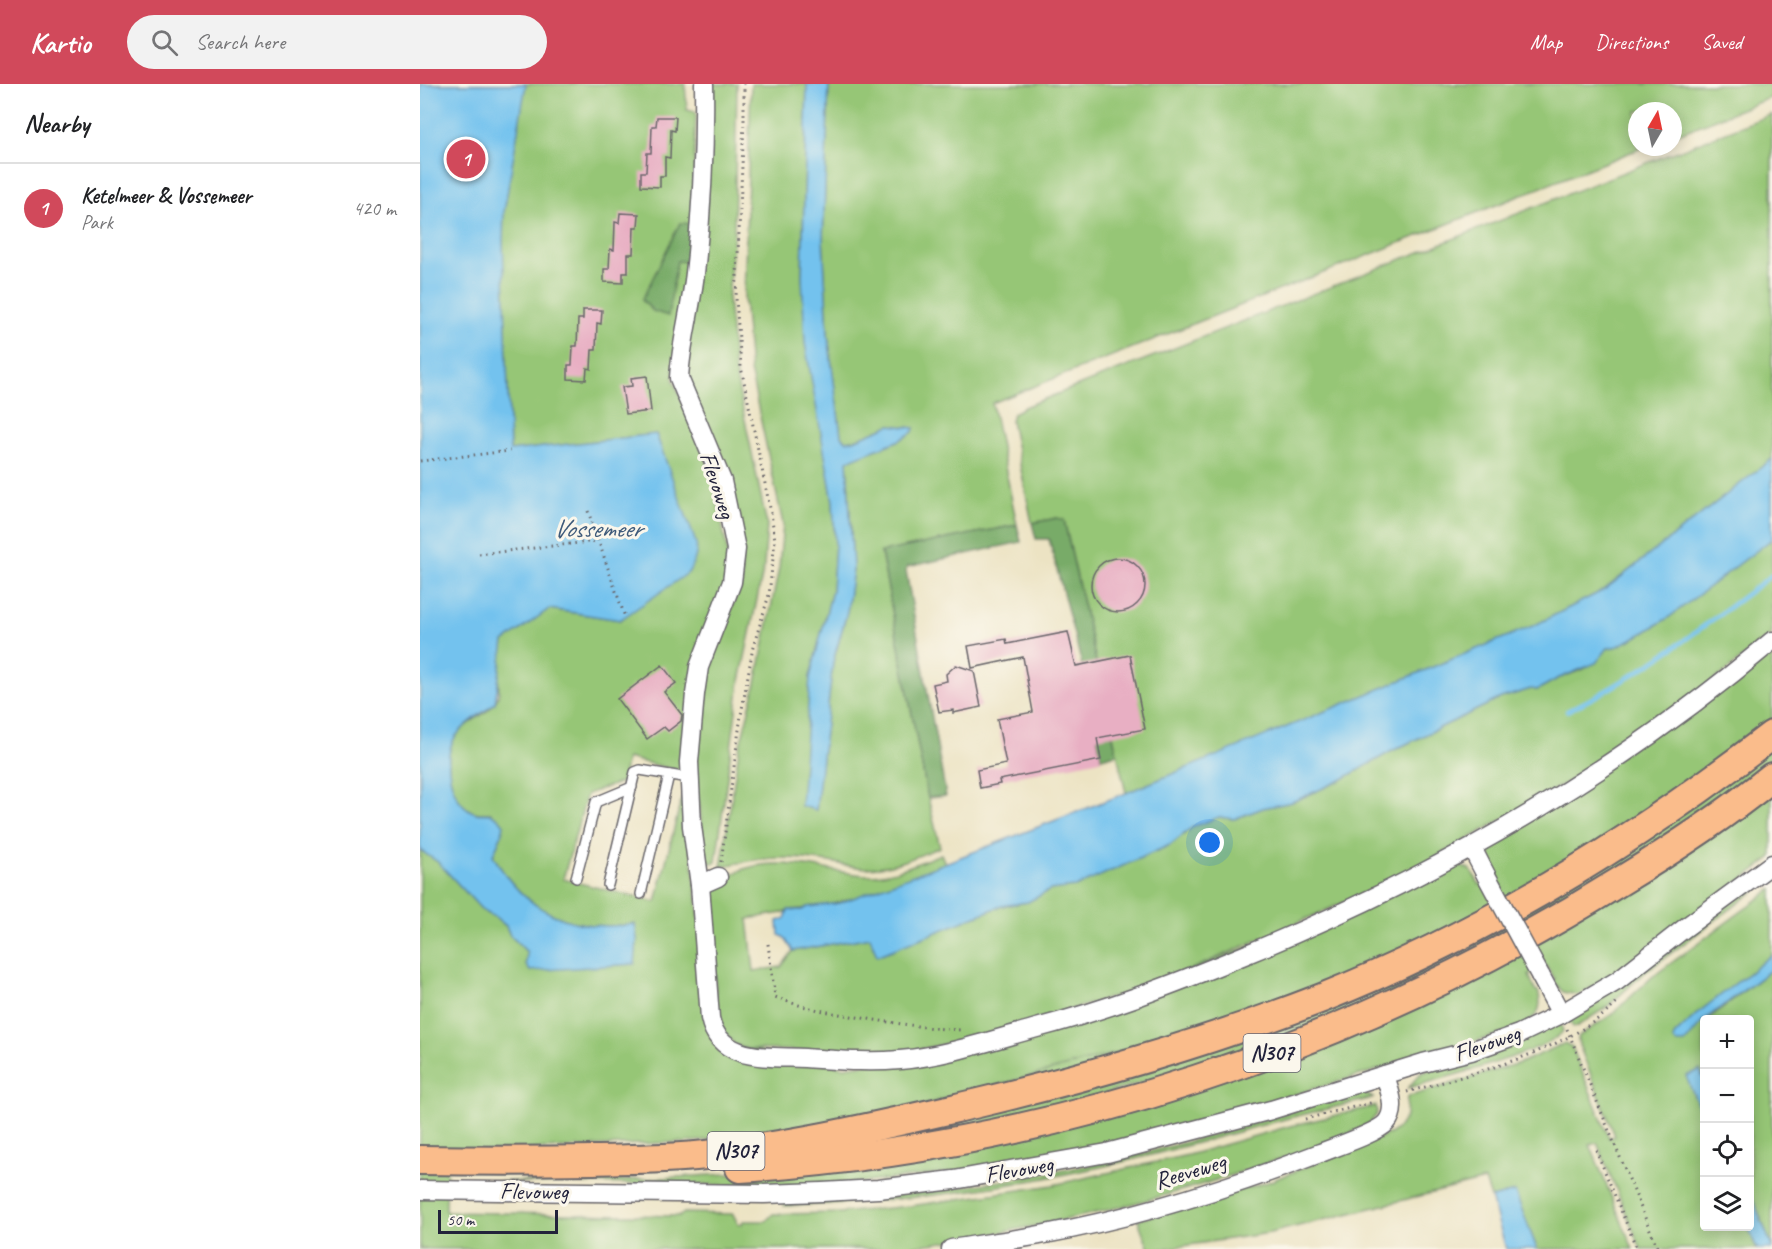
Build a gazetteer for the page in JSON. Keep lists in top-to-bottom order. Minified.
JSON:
{"streets":{"highway":["Flevoweg","N307"],"street":["Reeveweg"]},"crossings":[["Flevoweg","N307"],["Flevoweg","Reeveweg"]],"water":["Vossemeer"],"scale_bar":"50 m","north":"top","page":{"header":"Kartio","search":"Search here","nav":["Map","Directions","Saved"],"heading":"Nearby","pins":"1","list":[{"mark":"1","name":"Ketelmeer & Vossemeer","note":"Park","value":"420 m"}],"map_buttons":["+","−"],"scale":"50 m"}}
